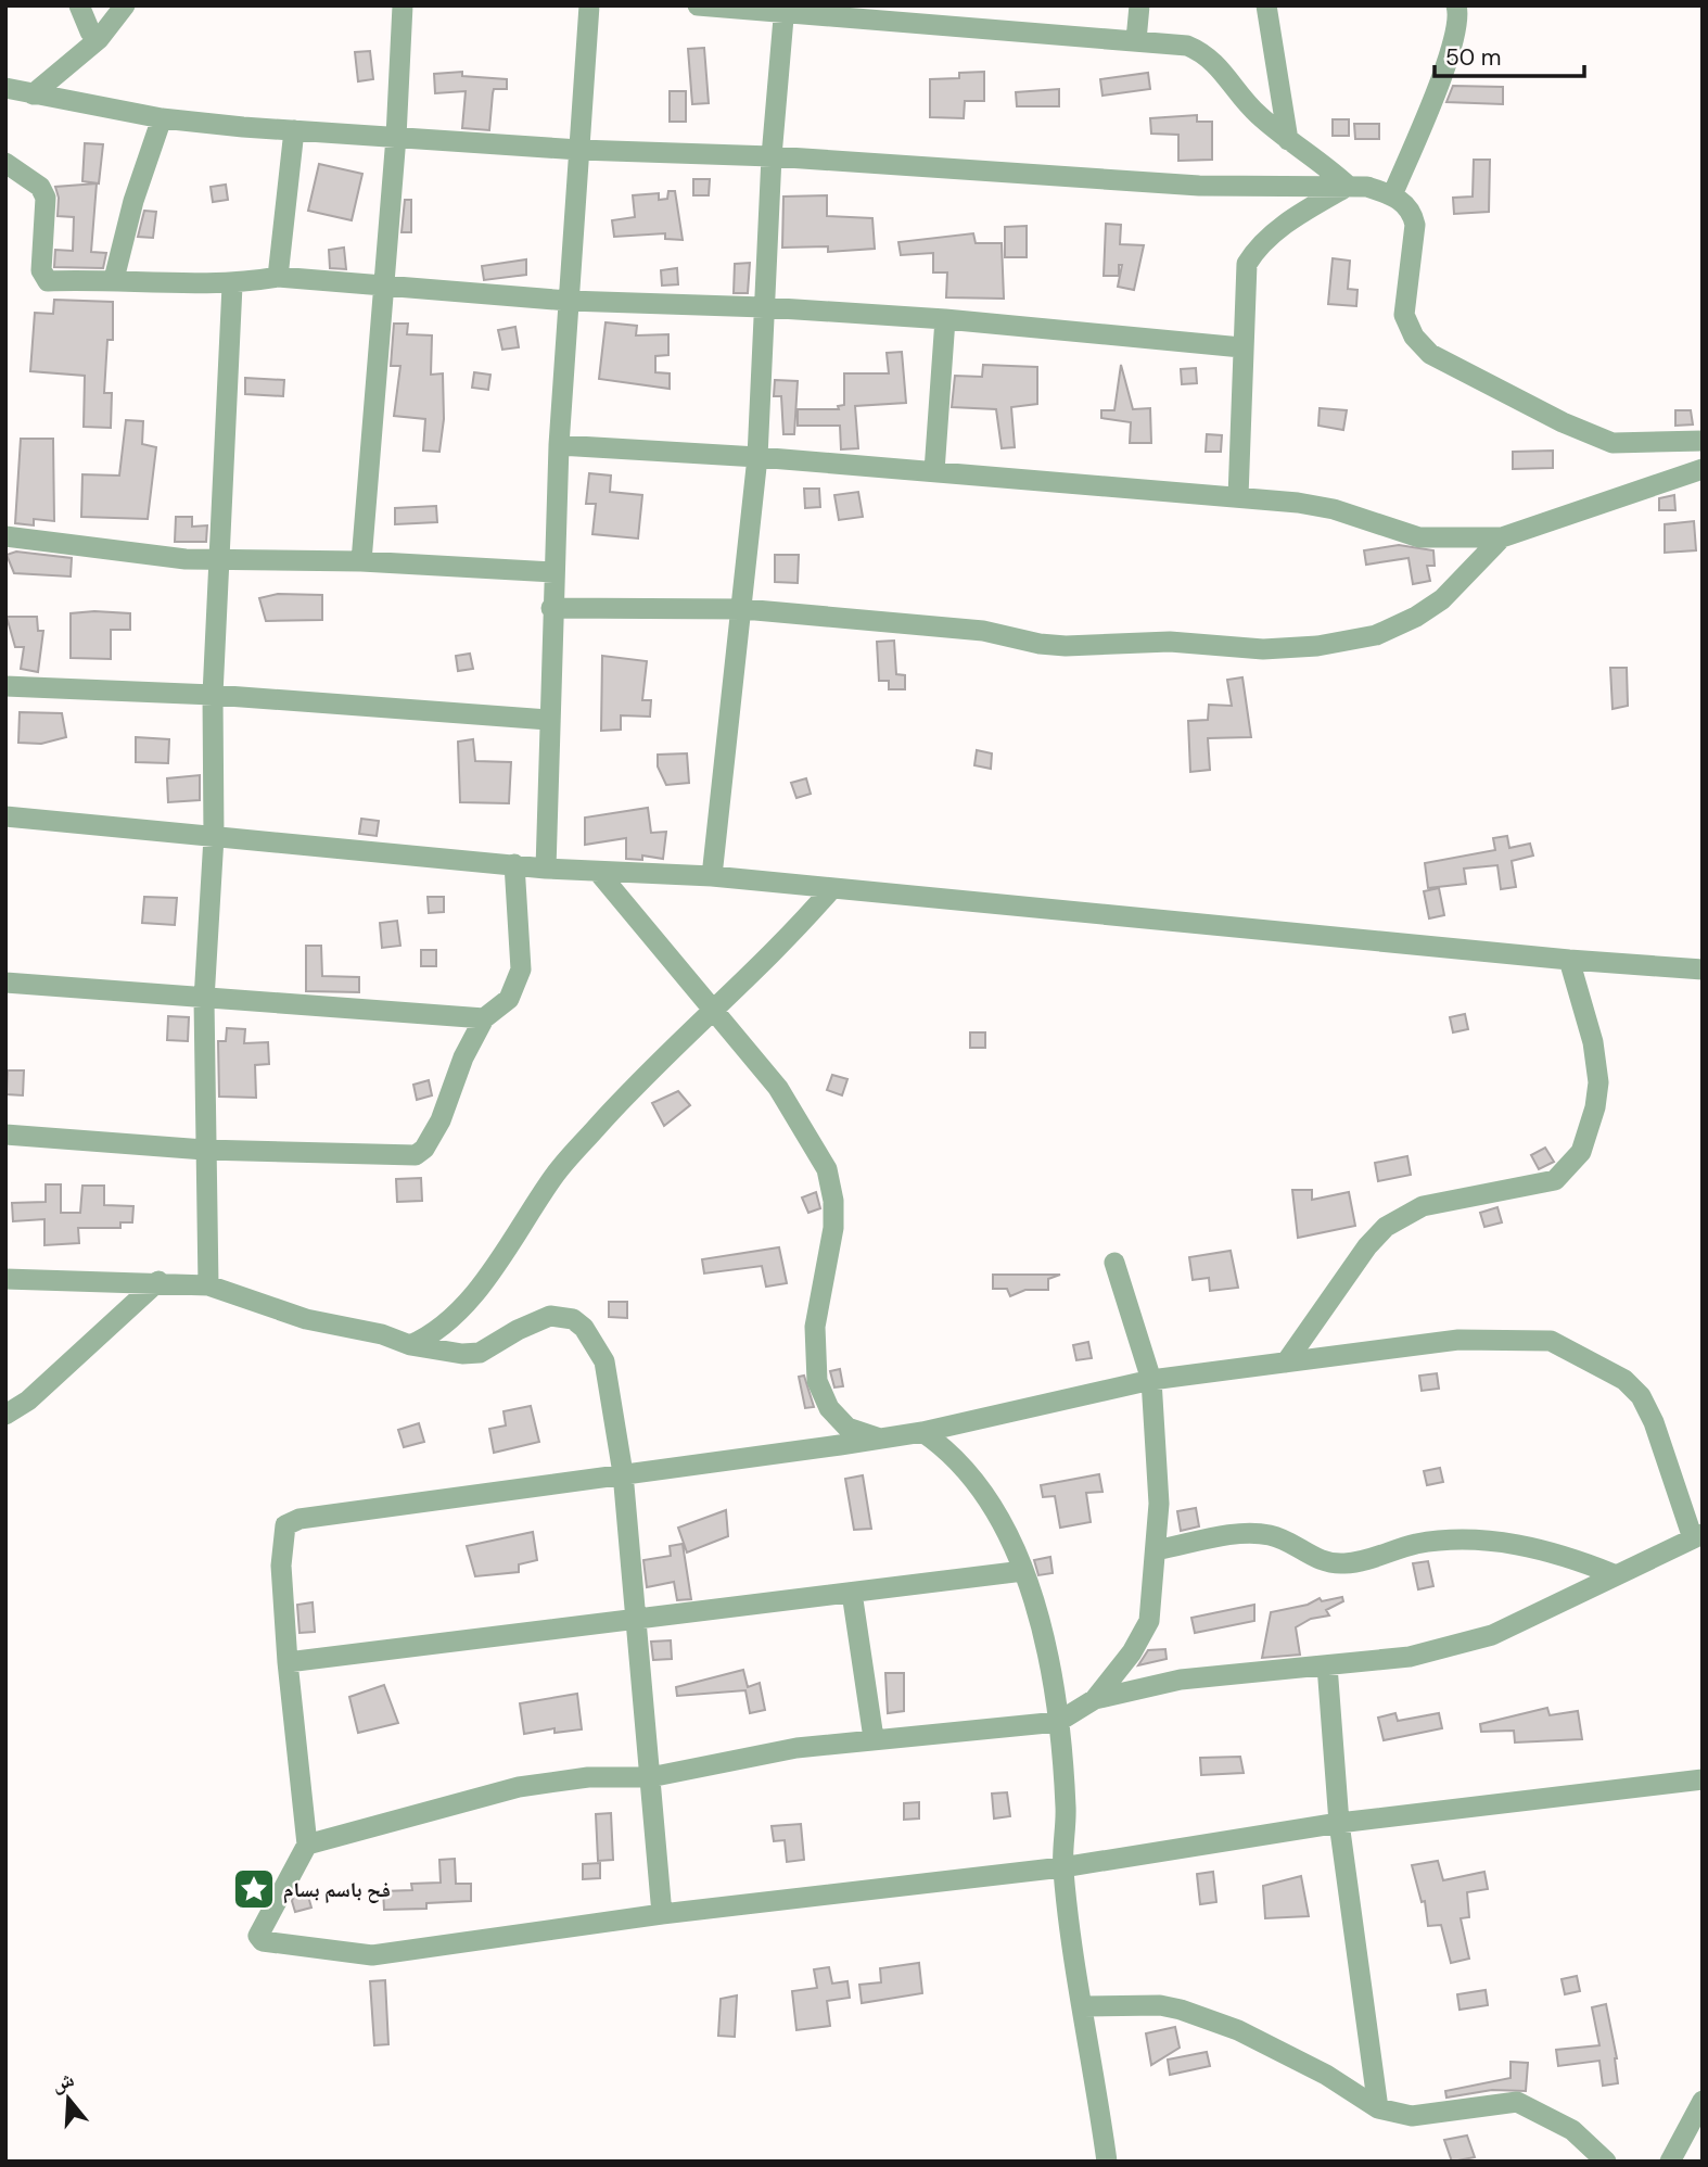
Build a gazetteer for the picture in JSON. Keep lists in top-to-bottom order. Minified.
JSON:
{"places":{"place":["فح باسم بسام"]},"scale_bar":"50 m","north":"top"}
